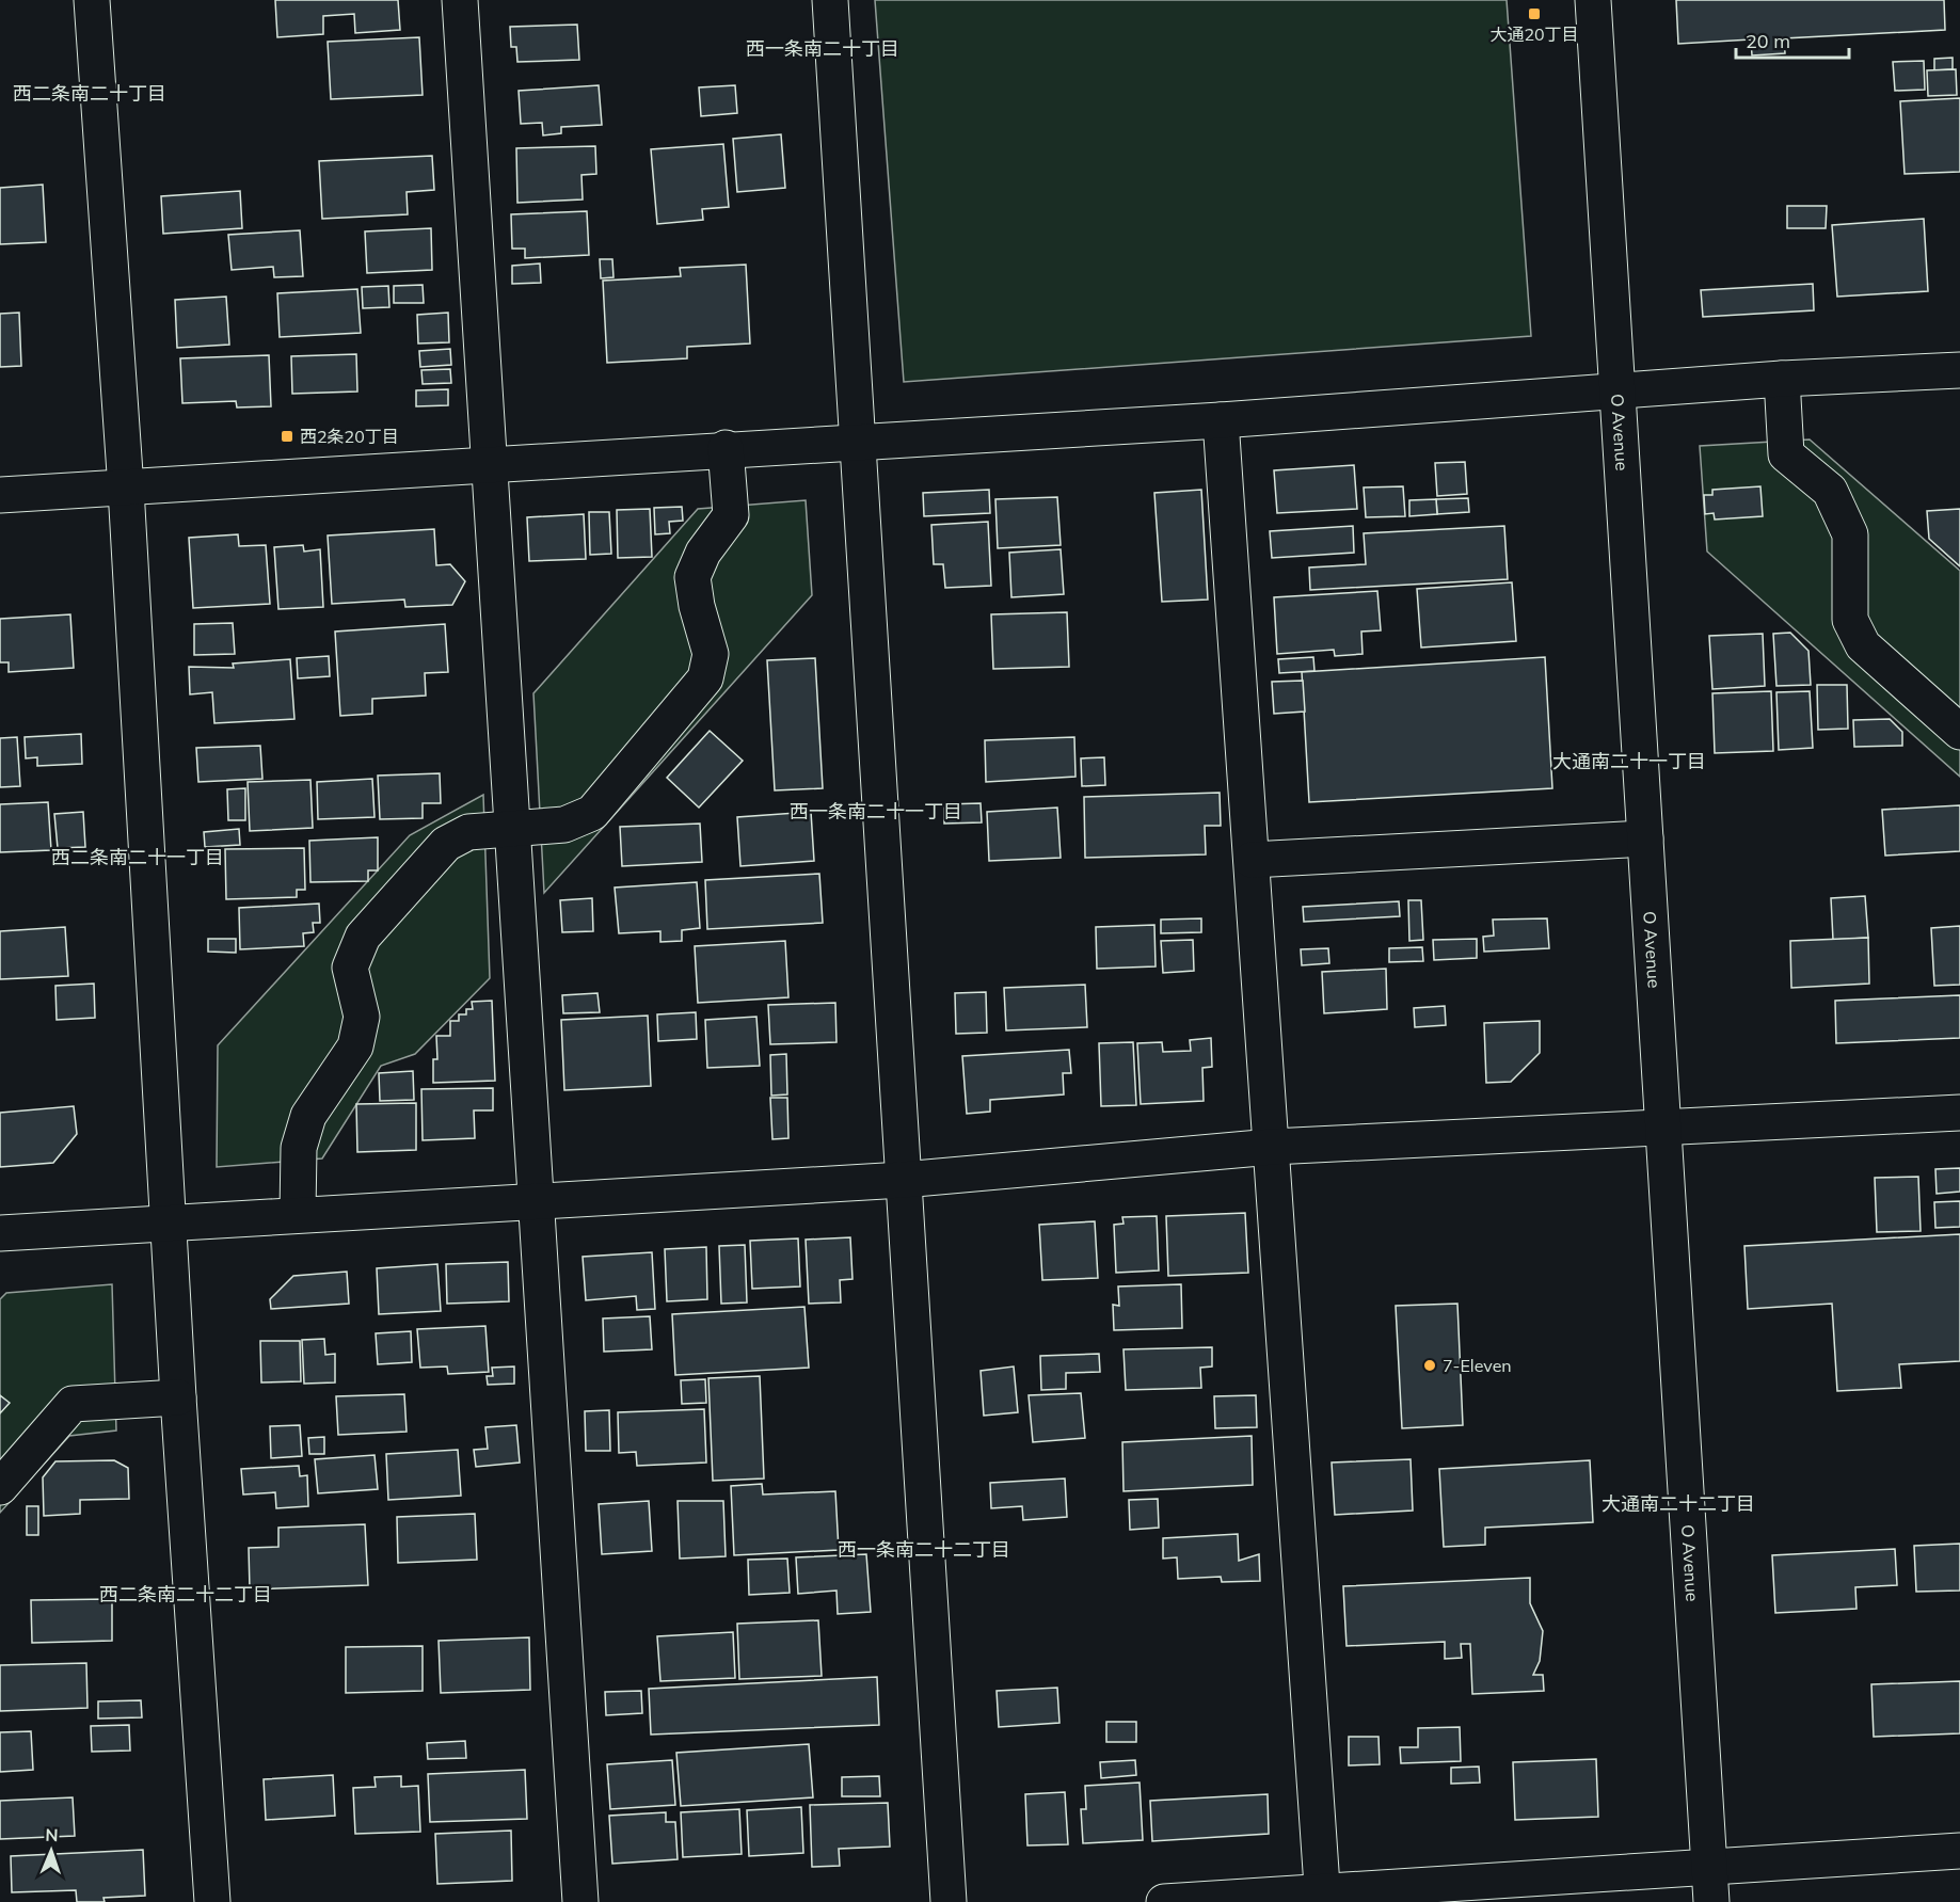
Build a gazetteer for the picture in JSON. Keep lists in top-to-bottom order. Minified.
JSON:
{"streets":{"main road":["O Avenue"]},"districts":["西一条南二十丁目","西二条南二十丁目","大通南二十一丁目","西一条南二十一丁目","西二条南二十一丁目","大通南二十二丁目","西一条南二十二丁目","西二条南二十二丁目"],"places":{"transit":["大通20丁目","西2条20丁目"],"other":["7-Eleven"]},"scale_bar":"20 m","north":"top"}
